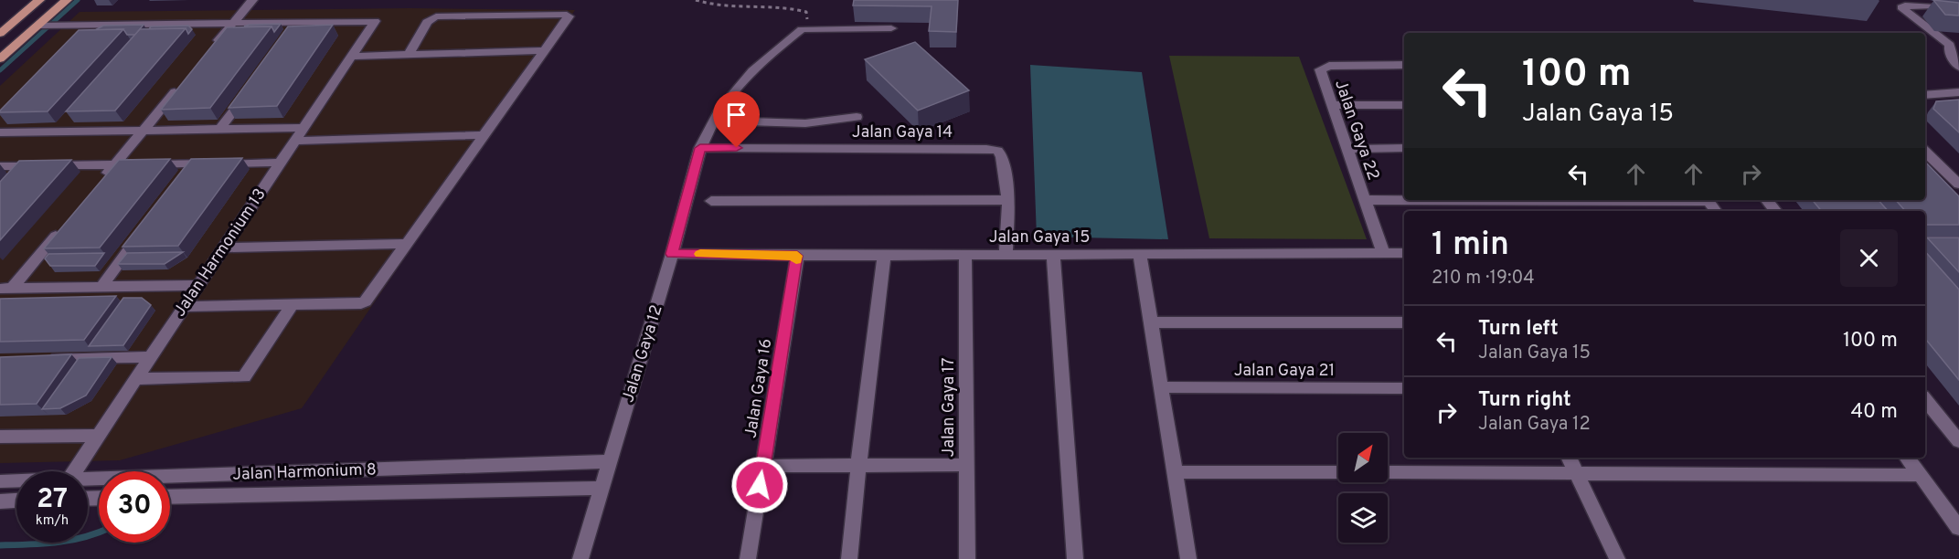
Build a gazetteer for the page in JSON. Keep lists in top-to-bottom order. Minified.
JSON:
{"streets":{"street":["Jalan Gaya 22","Jalan Gaya 14","Jalan Gaya 15","Jalan Harmonium 13","Jalan Gaya 12","Jalan Gaya 21","Jalan Gaya 16","Jalan Gaya 17","Jalan Harmonium 8"]},"crossings":[["Jalan Gaya 22","Jalan Gaya 15"],["Jalan Gaya 14","Jalan Gaya 15"],["Jalan Gaya 14","Jalan Gaya 12"],["Jalan Gaya 15","Jalan Gaya 12"],["Jalan Gaya 15","Jalan Gaya 16"],["Jalan Gaya 15","Jalan Gaya 17"],["Jalan Gaya 12","Jalan Harmonium 8"]],"north":"top right","page":{"turn":["100 m","Jalan Gaya 15"],"heading":["1 min","210 m · 19:04"],"list":[{"name":"Turn left","note":"Jalan Gaya 15","value":"100 m"},{"name":"Turn right","note":"Jalan Gaya 12","value":"40 m"}],"speed":"27 km/h","limit":"30"}}
